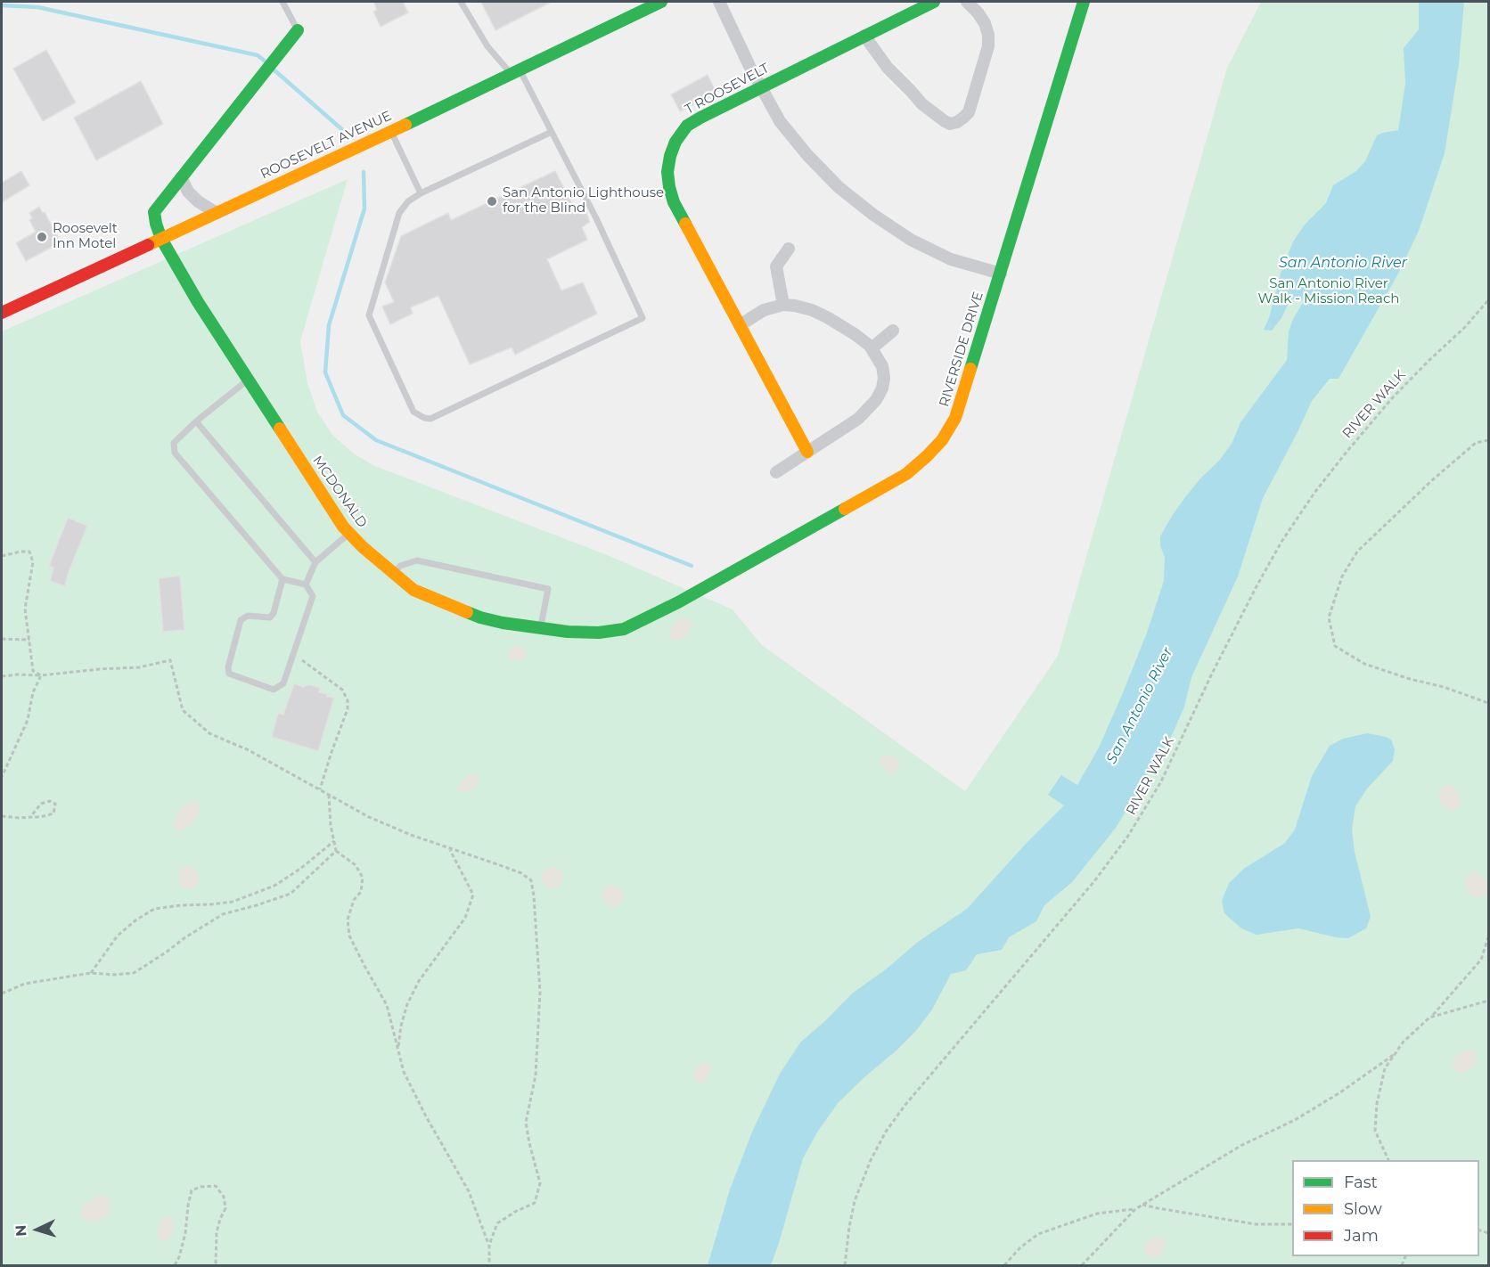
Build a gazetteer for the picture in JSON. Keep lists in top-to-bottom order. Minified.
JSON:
{"streets":{"street":["T ROOSEVELT","ROOSEVELT AVENUE","RIVERSIDE DRIVE","MCDONALD"],"path":["RIVER WALK"]},"crossings":[["ROOSEVELT AVENUE","MCDONALD"],["RIVERSIDE DRIVE","MCDONALD"]],"water":["San Antonio River"],"parks":["San Antonio River Walk - Mission Reach"],"places":["San Antonio Lighthouse for the Blind","Roosevelt Inn Motel"],"legend":["Fast","Slow","Jam"],"north":"left"}
